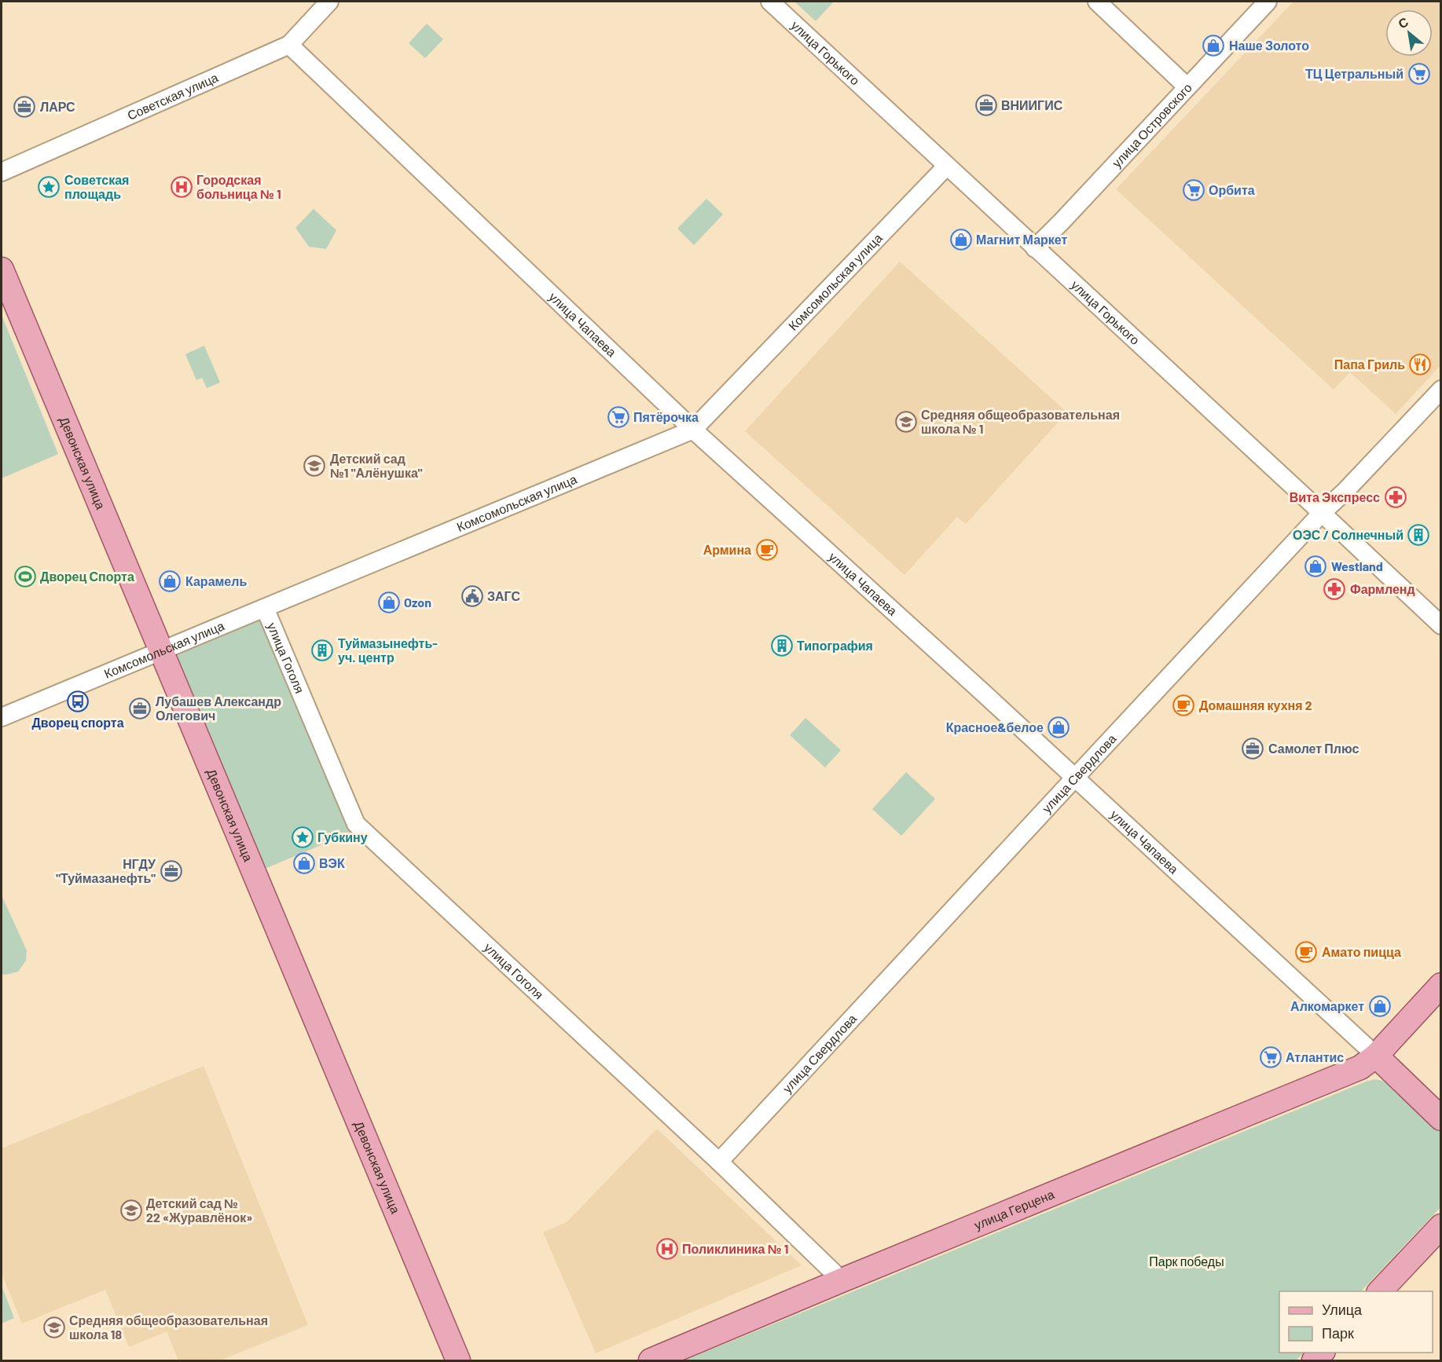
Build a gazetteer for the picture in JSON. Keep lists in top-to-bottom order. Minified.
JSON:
{"streets":{"main road":["улица Чапаева","Девонская улица","улица Герцена"],"street":["улица Горького","Советская улица","улица Островского","Комсомольская улица","улица Гоголя","улица Свердлова"]},"crossings":[["улица Горького","улица Островского"],["улица Горького","Комсомольская улица"],["улица Горького","улица Свердлова"],["Советская улица","улица Чапаева"],["Комсомольская улица","улица Чапаева"],["Комсомольская улица","Девонская улица"],["Комсомольская улица","улица Гоголя"],["улица Чапаева","улица Свердлова"],["улица Чапаева","улица Герцена"],["улица Гоголя","улица Свердлова"],["улица Гоголя","улица Герцена"]],"parks":["Парк победы"],"places":{"shop":["Наше Золото","Магнит Маркет","Westland","Карамель","Ozon","Красное&белое","ВЭК","Алкомаркет"],"supermarket":["ТЦ Цетральный","Орбита","Пятёрочка","Атлантис"],"office":["ВНИИГИС","ЛАРС","Лубашев Александр Олегович","Самолет Плюс","НГДУ \"Туймазанефть\""],"place":["Советская площадь","Губкину"],"hospital":["Городская больница № 1","Поликлиника № 1"],"restaurant":["Папа Гриль"],"school or university":["Средняя общеобразовательная школа № 1","Детский сад №1 \"Алёнушка\"","Детский сад № 22 «Журавлёнок»","Средняя общеобразовательная школа 18"],"pharmacy":["Вита Экспресс","Фармленд"],"building":["ОЭС / Солнечный","Типография","Туймазынефть- уч. центр"],"cafe":["Армина","Домашняя кухня 2","Амато пицца"],"sports":["Дворец Спорта"],"public building":["ЗАГС"],"bus stop":["Дворец спорта"]},"legend":["Улица","Парк"],"north":"top left"}
